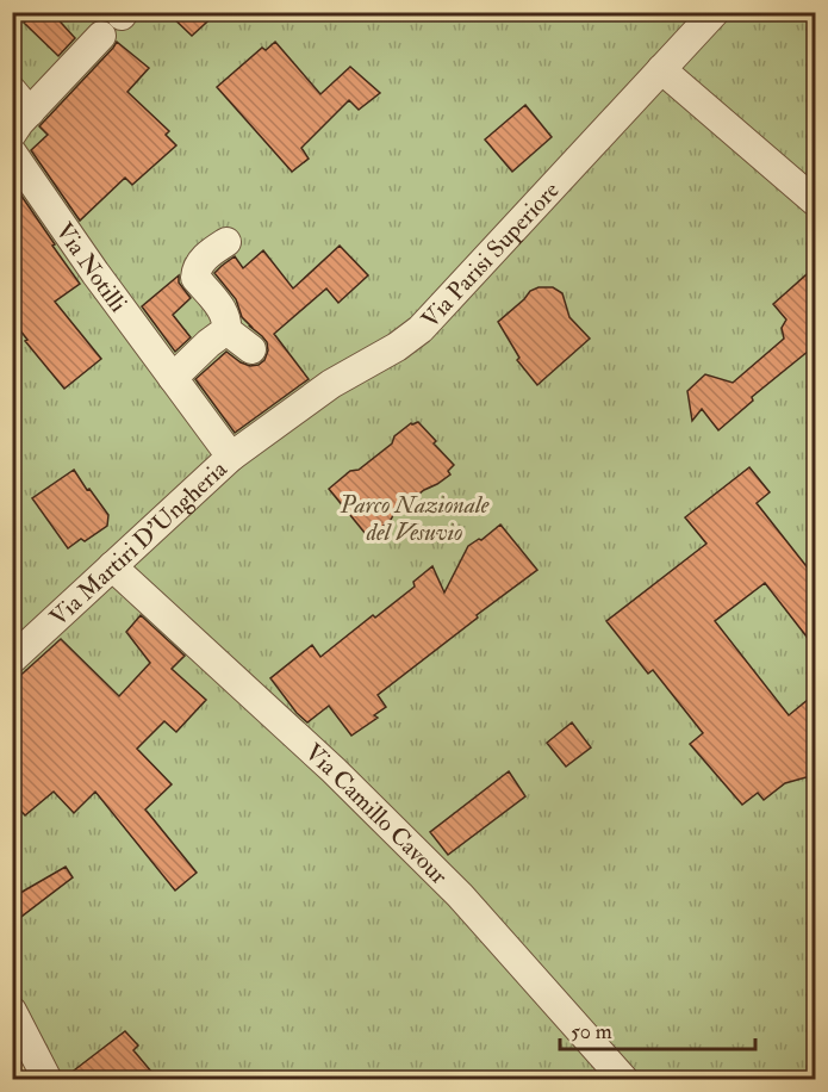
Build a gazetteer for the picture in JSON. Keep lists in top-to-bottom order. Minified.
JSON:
{"streets":{"street":["Via Parisi Superiore","Via Notilli","Via Martiri D'Ungheria","Via Camillo Cavour"]},"crossings":[["Via Parisi Superiore","Via Notilli"],["Via Parisi Superiore","Via Martiri D'Ungheria"],["Via Notilli","Via Martiri D'Ungheria"],["Via Martiri D'Ungheria","Via Camillo Cavour"]],"parks":["Parco Nazionale del Vesuvio"],"scale_bar":"50 m"}
